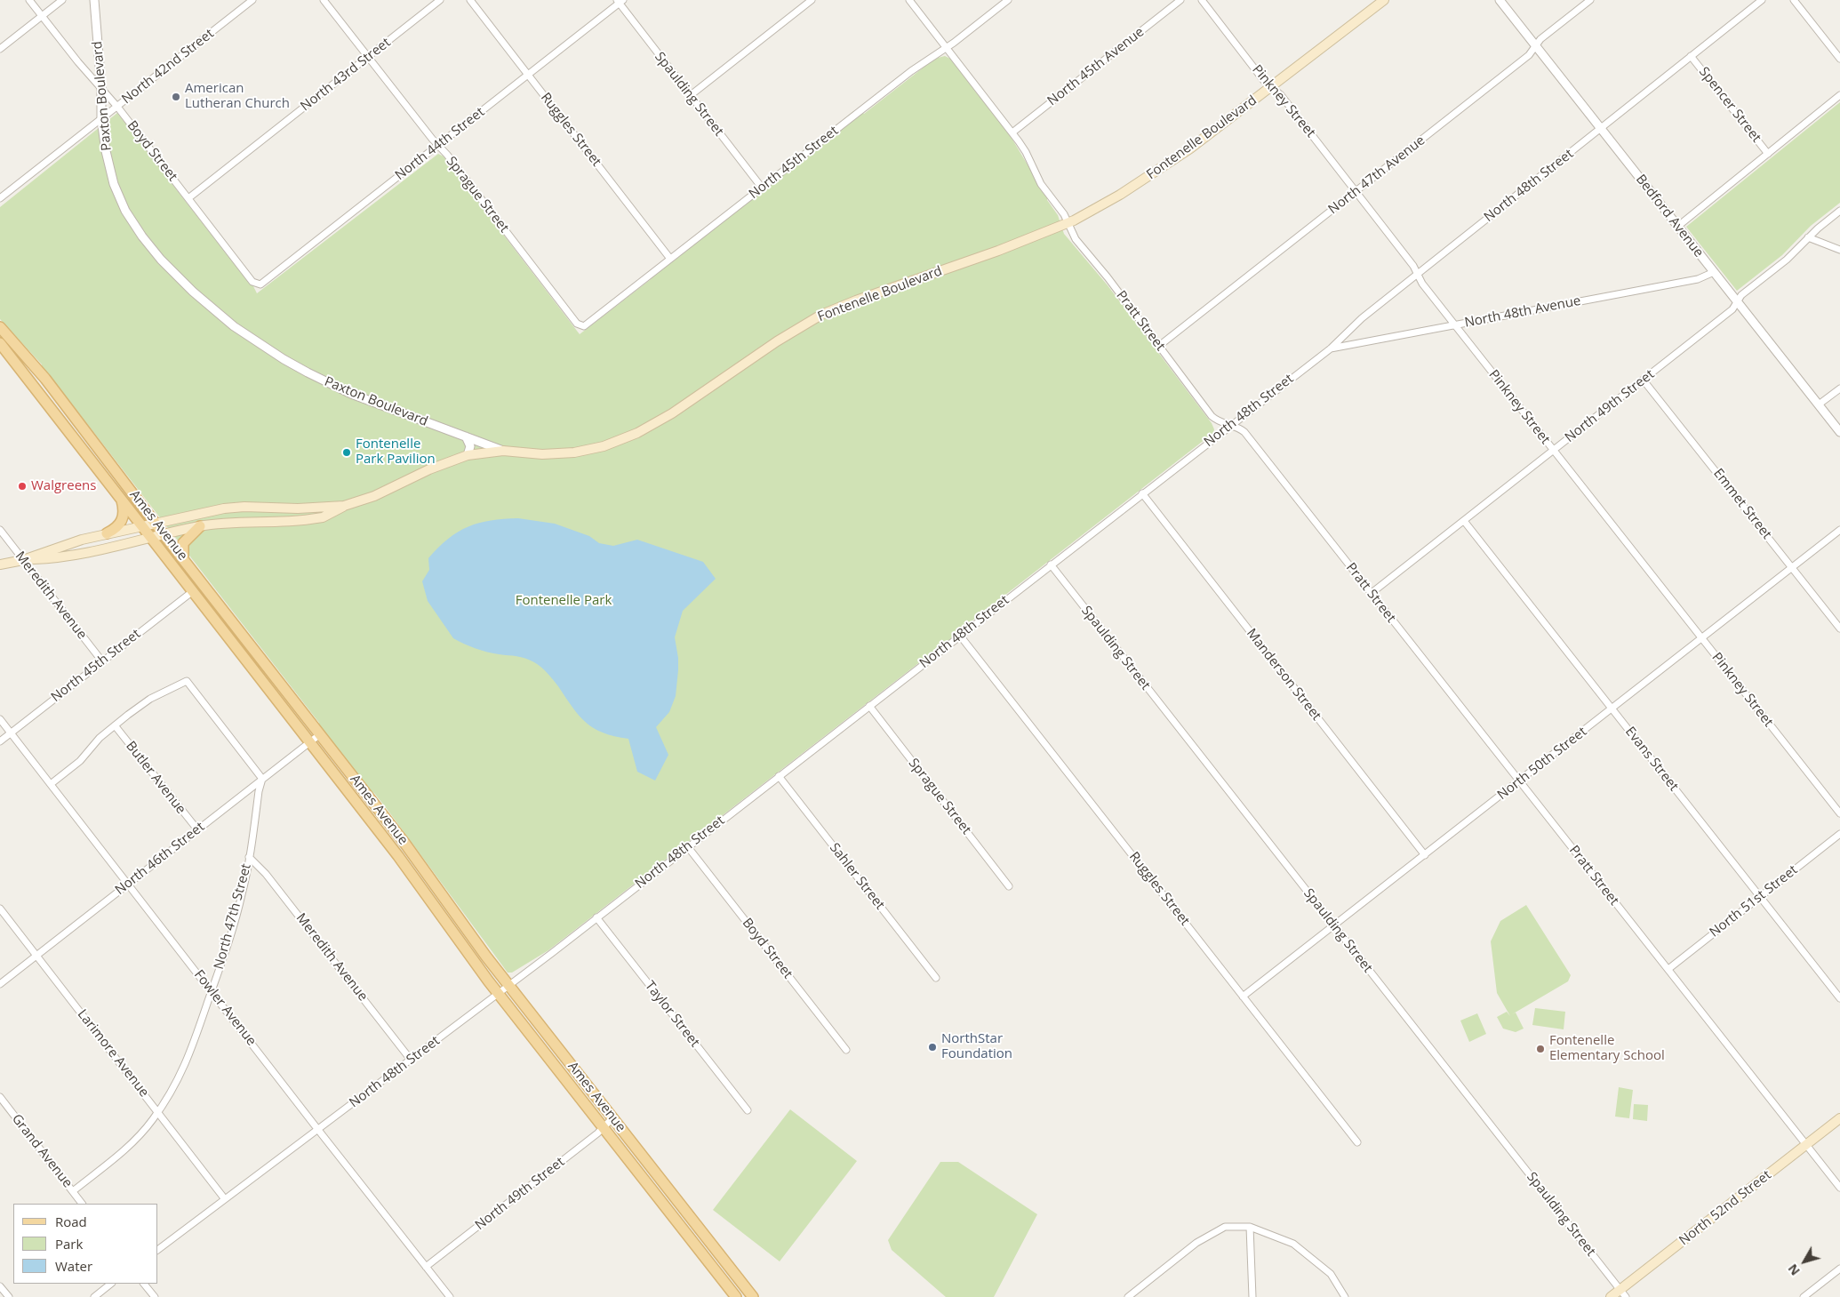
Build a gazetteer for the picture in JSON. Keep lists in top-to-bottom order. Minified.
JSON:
{"streets":{"main road":["Fontenelle Boulevard","Ames Avenue","North 52nd Street"],"street":["North 42nd Street","North 45th Avenue","North 43rd Street","Spaulding Street","Paxton Boulevard","Pinkney Street","Spencer Street","Ruggles Street","North 44th Street","Boyd Street","North 45th Street","North 47th Avenue","North 48th Street","Sprague Street","Bedford Avenue","North 48th Avenue","Pratt Street","North 49th Street","Emmet Street","Meredith Avenue","Manderson Street","Evans Street","North 50th Street","Butler Avenue","North 46th Street","Sahler Street","North 51st Street","North 47th Street","Fowler Avenue","Taylor Street","Larimore Avenue","Grand Avenue"]},"crossings":[["North 42nd Street","Paxton Boulevard"],["North 42nd Street","Boyd Street"],["North 45th Avenue","Pratt Street"],["North 43rd Street","Boyd Street"],["North 43rd Street","Sprague Street"],["Spaulding Street","North 44th Street"],["Spaulding Street","North 45th Street"],["Spaulding Street","North 48th Street"],["Spaulding Street","North 50th Street"],["Spaulding Street","North 52nd Street"],["Paxton Boulevard","Fontenelle Boulevard"],["Paxton Boulevard","Boyd Street"],["Pinkney Street","Fontenelle Boulevard"],["Pinkney Street","North 47th Avenue"],["Pinkney Street","North 48th Street"],["Pinkney Street","North 48th Avenue"],["Pinkney Street","North 49th Street"],["Pinkney Street","North 50th Street"],["Spencer Street","North 48th Street"],["Ruggles Street","North 44th Street"],["Ruggles Street","North 45th Street"],["Ruggles Street","North 48th Street"],["Ruggles Street","North 50th Street"],["Fontenelle Boulevard","Pratt Street"],["Fontenelle Boulevard","Ames Avenue"],["Fontenelle Boulevard","Meredith Avenue"],["North 44th Street","Boyd Street"],["North 44th Street","Sprague Street"],["Boyd Street","North 48th Street"],["North 45th Street","Sprague Street"],["North 45th Street","Pratt Street"],["North 45th Street","Ames Avenue"],["North 45th Street","Meredith Avenue"],["North 45th Street","Fowler Avenue"],["North 47th Avenue","Bedford Avenue"],["North 47th Avenue","Pratt Street"],["North 48th Street","Sprague Street"],["North 48th Street","Bedford Avenue"],["North 48th Street","North 48th Avenue"],["North 48th Street","Pratt Street"],["North 48th Street","Ames Avenue"],["North 48th Street","Meredith Avenue"],["North 48th Street","Manderson Street"],["North 48th Street","Sahler Street"],["North 48th Street","Fowler Avenue"],["North 48th Street","Taylor Street"],["North 48th Street","Larimore Avenue"],["Bedford Avenue","North 48th Avenue"],["Bedford Avenue","North 49th Street"],["Pratt Street","North 49th Street"],["Pratt Street","North 50th Street"],["Pratt Street","North 51st Street"],["Pratt Street","North 52nd Street"],["North 49th Street","Emmet Street"],["North 49th Street","Ames Avenue"],["North 49th Street","Evans Street"],["North 49th Street","Fowler Avenue"],["Emmet Street","North 50th Street"],["Ames Avenue","North 46th Street"],["Meredith Avenue","North 47th Street"],["Manderson Street","North 50th Street"],["Evans Street","North 50th Street"],["Evans Street","North 51st Street"],["Butler Avenue","North 46th Street"],["North 46th Street","North 47th Street"],["North 46th Street","Fowler Avenue"],["North 46th Street","Larimore Avenue"],["North 47th Street","Fowler Avenue"],["North 47th Street","Larimore Avenue"],["North 47th Street","Grand Avenue"]],"parks":["Fontenelle Park"],"places":["American Lutheran Church","Fontenelle Park Pavilion","Walgreens","NorthStar Foundation","Fontenelle Elementary School"],"legend":["Road","Park","Water"],"north":"bottom left"}
